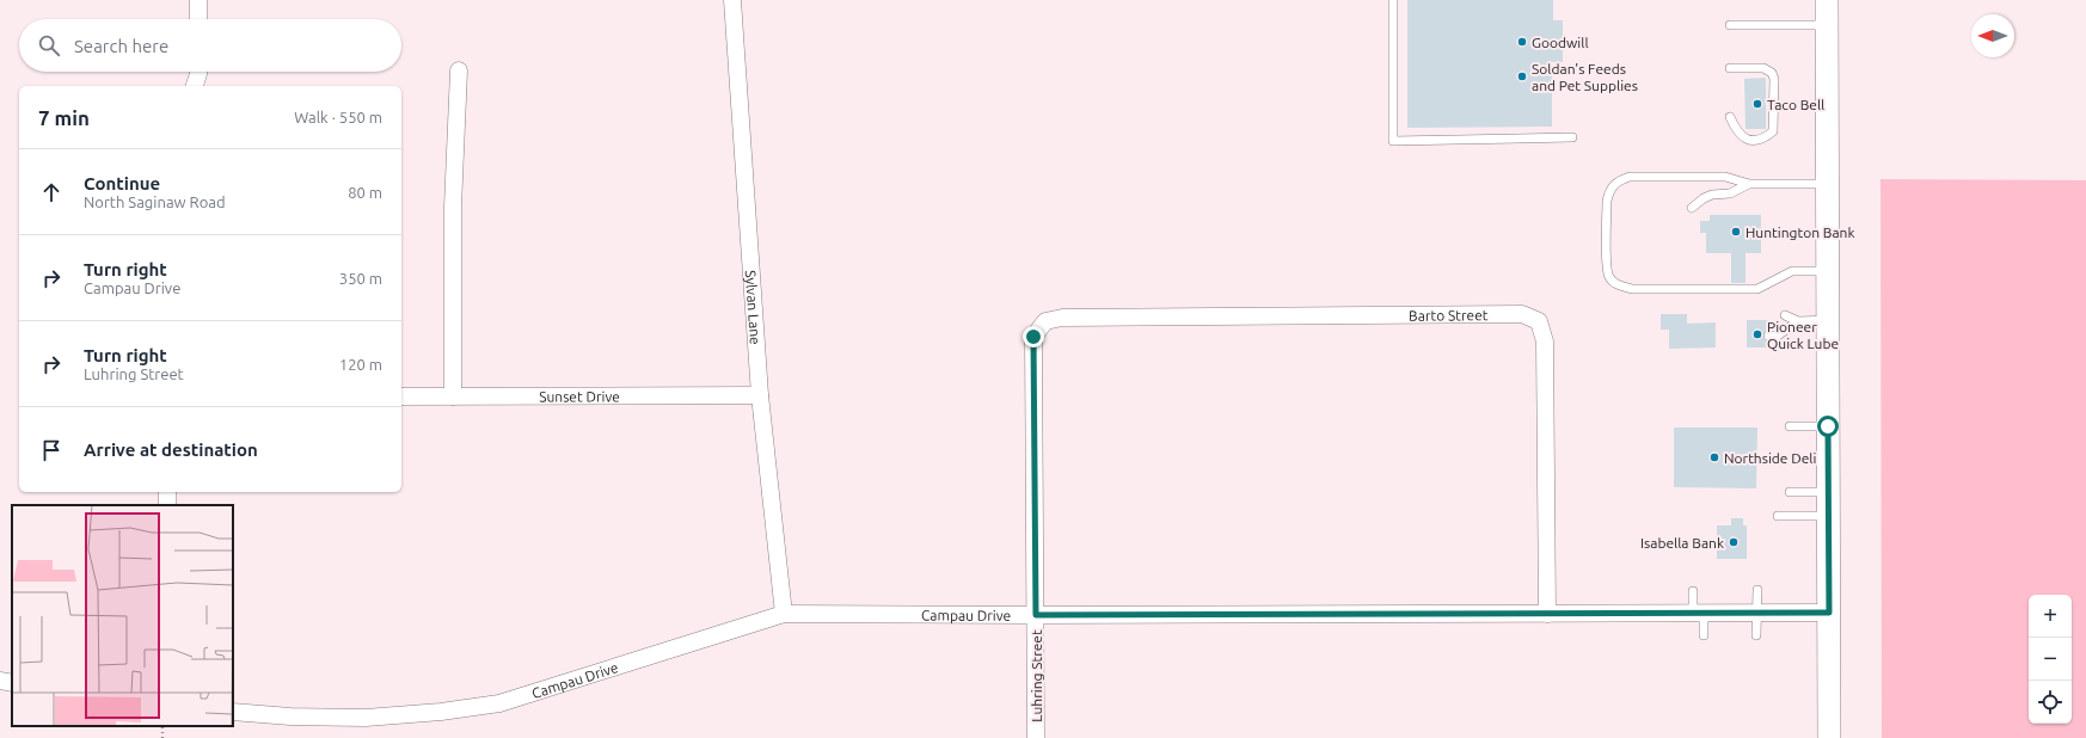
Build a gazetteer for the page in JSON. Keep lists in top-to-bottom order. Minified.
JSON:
{"streets":{"street":["Sylvan Lane","Barto Street","Sunset Drive","Campau Drive","Luhring Street"]},"crossings":[["Sylvan Lane","Sunset Drive"],["Sylvan Lane","Campau Drive"],["Barto Street","Campau Drive"],["Barto Street","Luhring Street"],["Campau Drive","Luhring Street"]],"places":["Goodwill","Soldan's Feeds and Pet Supplies","Taco Bell","Huntington Bank","Pioneer Quick Lube","Northside Deli","Isabella Bank"],"north":"left","page":{"search":"Search here","heading":["7 min","Walk · 550 m"],"list":[["Continue","North Saginaw Road","80 m"],["Turn right","Campau Drive","350 m"],["Turn right","Luhring Street","120 m"],"Arrive at destination"],"map_buttons":["+","−"]}}
